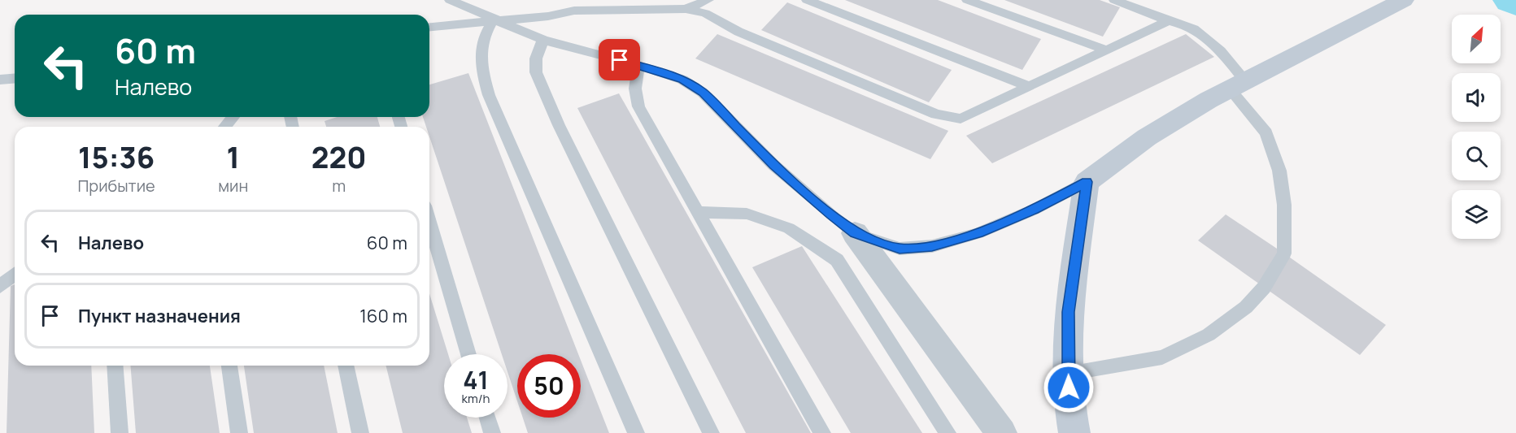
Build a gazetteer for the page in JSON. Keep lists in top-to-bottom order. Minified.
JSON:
{"north":"top right","page":{"turn":["60 m","Налево"],"eta":["15:36","Прибытие","1","мин","220","m"],"list":[{"name":"Налево","value":"60 m"},{"name":"Пункт назначения","value":"160 m"}],"speed":"41 km/h","limit":"50"}}
